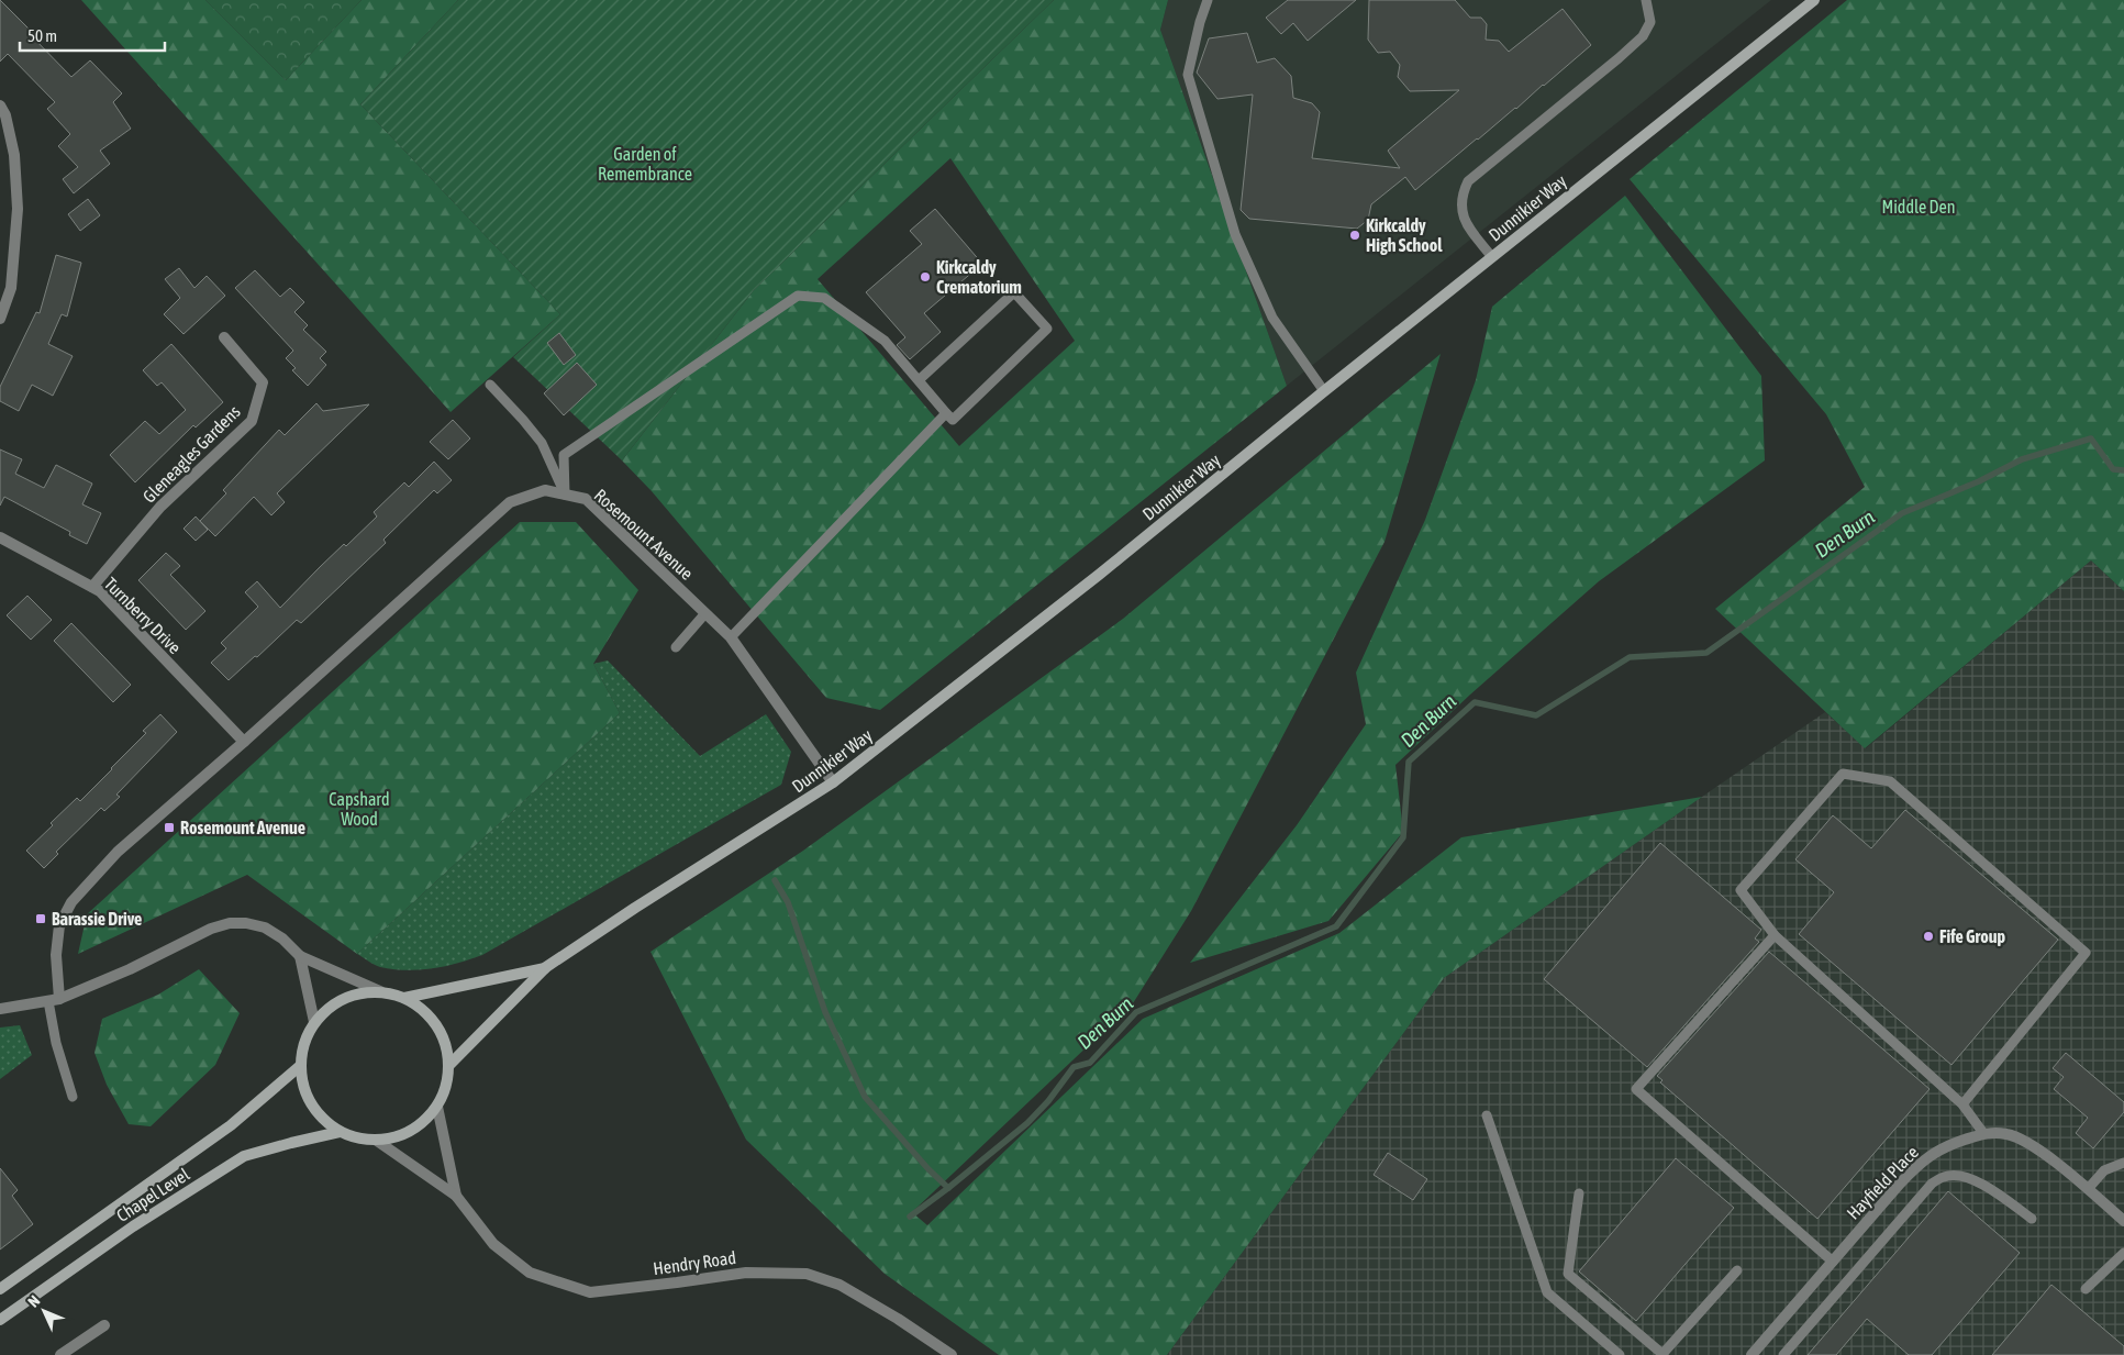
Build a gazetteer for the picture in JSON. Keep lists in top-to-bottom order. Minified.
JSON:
{"streets":{"main road":["Dunnikier Way","Chapel Level"],"street":["Gleneagles Gardens","Rosemount Avenue","Turnberry Drive","Hayfield Place","Hendry Road"]},"crossings":[["Dunnikier Way","Rosemount Avenue"],["Dunnikier Way","Chapel Level"],["Dunnikier Way","Hendry Road"],["Gleneagles Gardens","Turnberry Drive"],["Rosemount Avenue","Turnberry Drive"],["Chapel Level","Hendry Road"]],"water":["Den Burn"],"parks":["Garden of Remembrance","Middle Den","Capshard Wood"],"places":{"other":["Kirkcaldy High School","Kirkcaldy Crematorium","Fife Group"],"transit":["Rosemount Avenue","Barassie Drive"]},"scale_bar":"50 m","north":"top left"}
